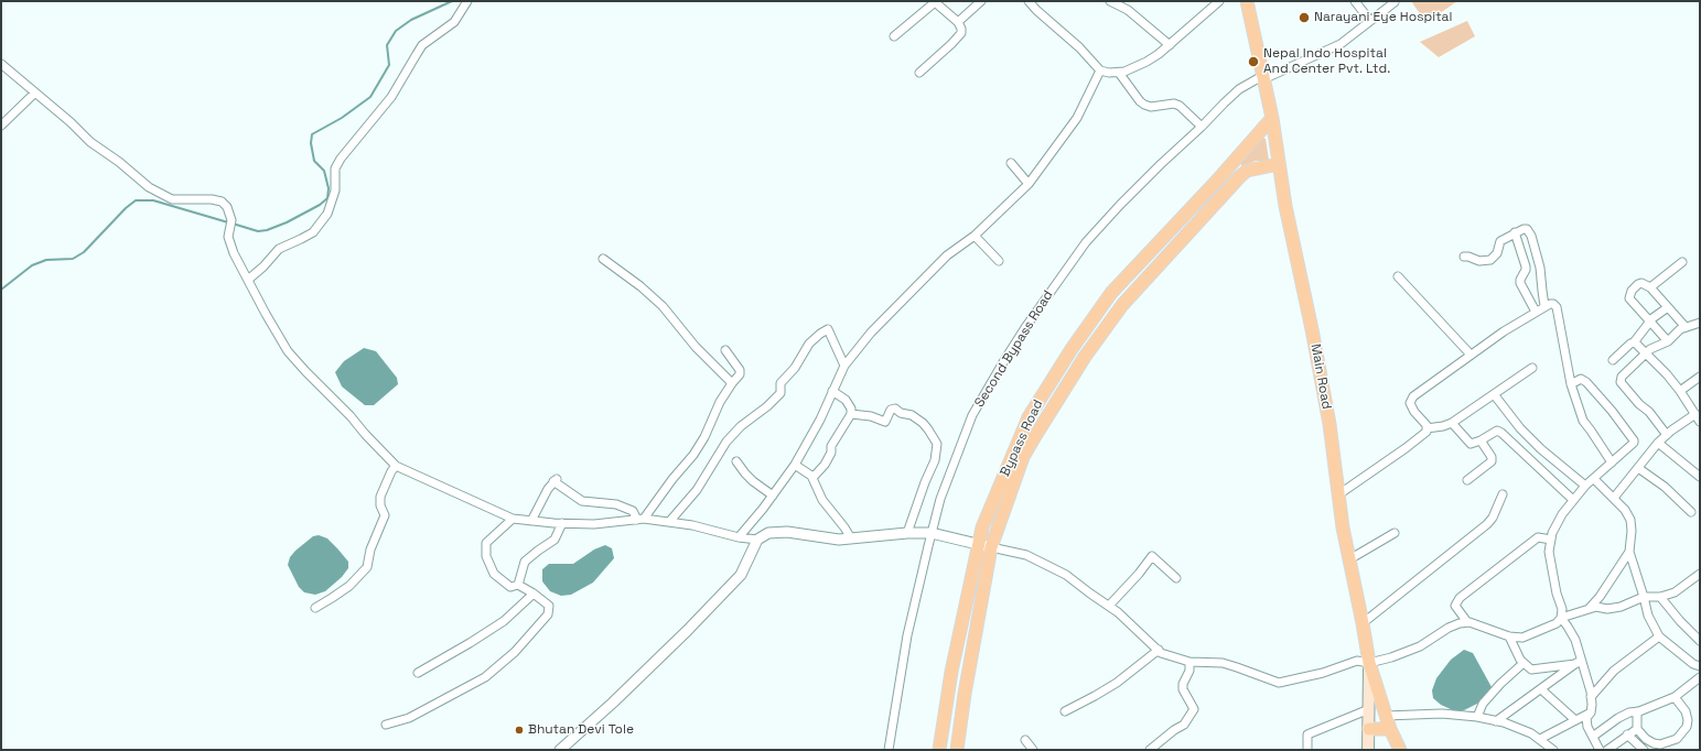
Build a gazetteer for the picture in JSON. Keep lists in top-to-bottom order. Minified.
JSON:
{"streets":{"main road":["Main Road","Bypass Road"],"street":["Second Bypass Road"]},"crossings":[["Second Bypass Road","Main Road"],["Main Road","Bypass Road"]],"places":["Narayani Eye Hospital","Nepal Indo Hospital And Center Pvt. Ltd.","Bhutan Devi Tole"]}
